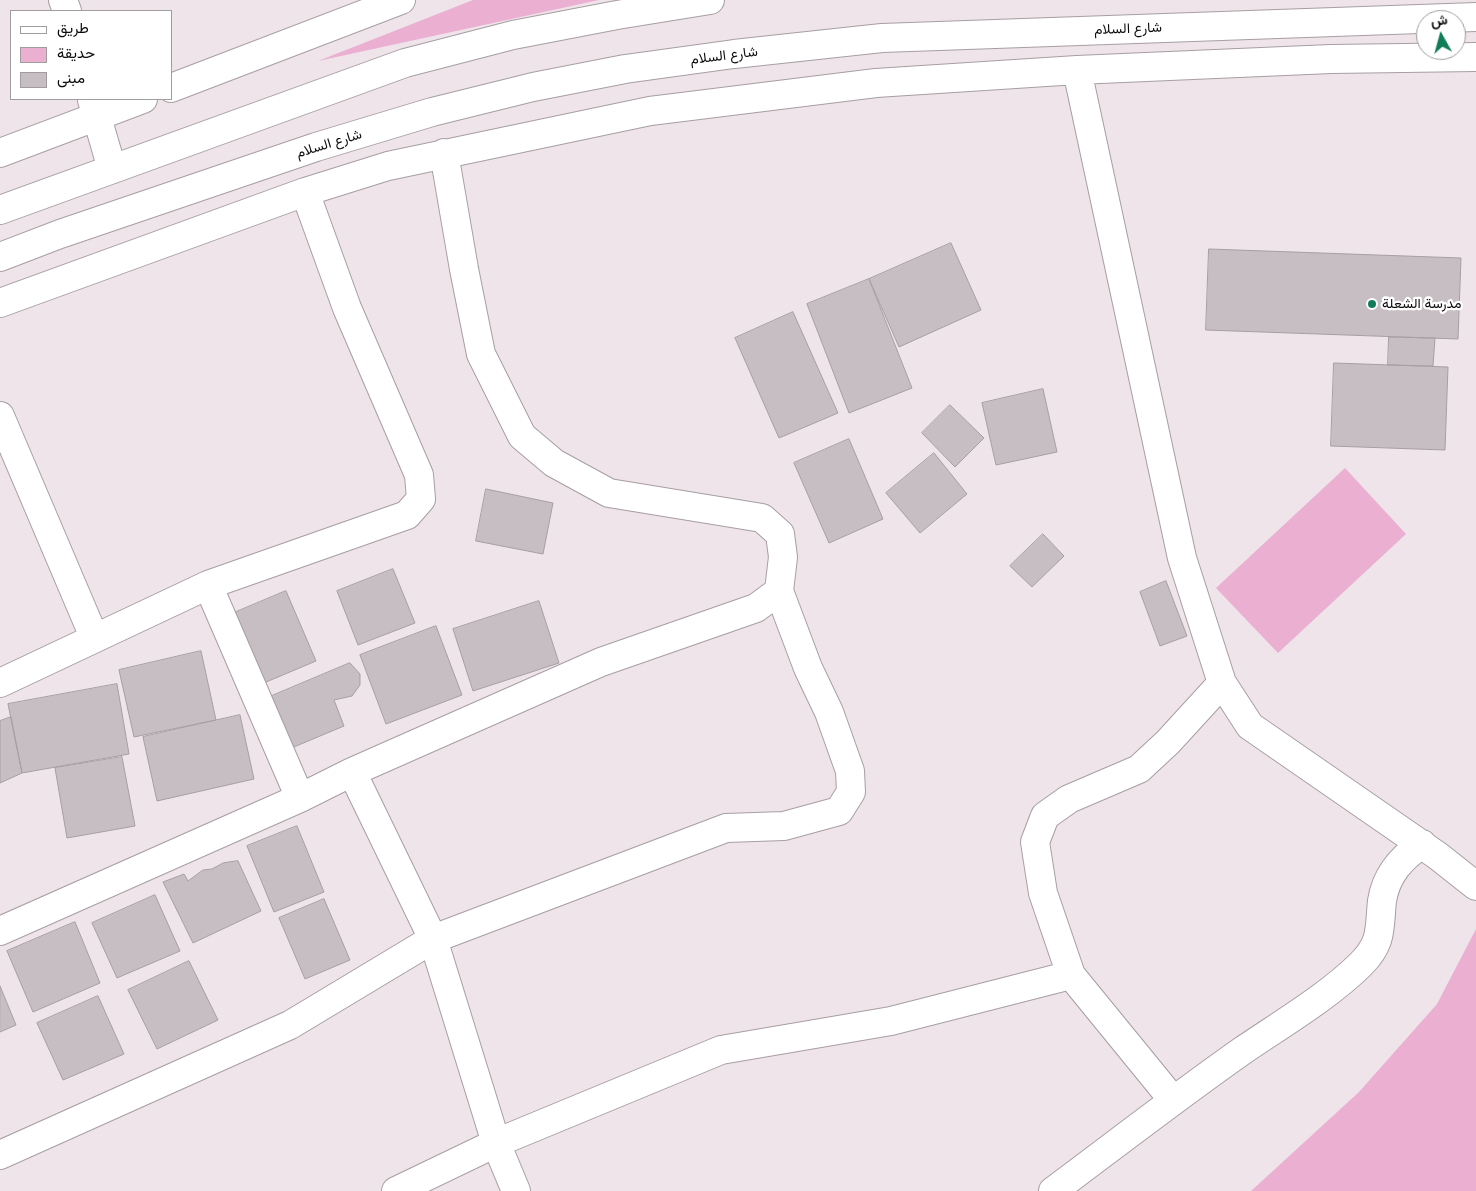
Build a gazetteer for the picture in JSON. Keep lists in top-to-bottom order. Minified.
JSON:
{"streets":{"main road":["شارع السلام"]},"places":["مدرسة الشعلة"],"legend":["طريق","حديقة","مبنى"],"north":"top"}
